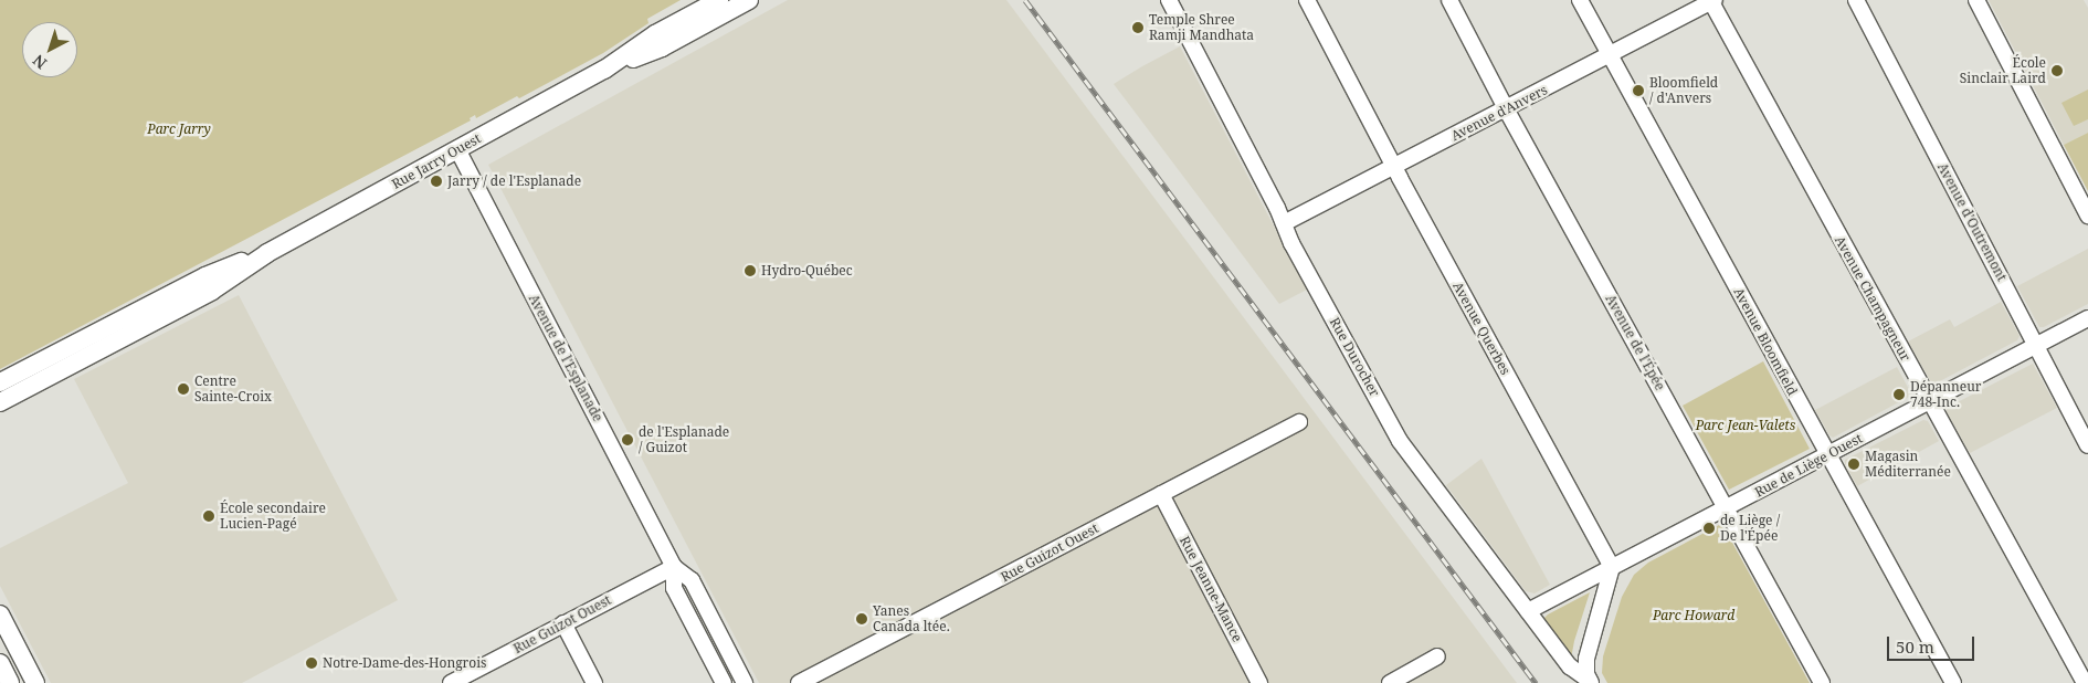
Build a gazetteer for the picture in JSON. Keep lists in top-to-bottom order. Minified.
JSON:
{"streets":{"main road":["Rue Jarry Ouest"],"street":["Avenue d'Anvers","Avenue d'Outremont","Avenue Champagneur","Avenue Querbes","Avenue Bloomfield","Avenue de l'Épée","Rue Durocher","Avenue de l'Esplanade","Rue de Liège Ouest","Rue Guizot Ouest","Rue Jeanne-Mance"]},"crossings":[["Avenue d'Anvers","Avenue Champagneur"],["Avenue d'Anvers","Avenue Querbes"],["Avenue d'Anvers","Avenue Bloomfield"],["Avenue d'Anvers","Avenue de l'Épée"],["Avenue d'Anvers","Rue Durocher"],["Rue Jarry Ouest","Avenue de l'Esplanade"],["Avenue d'Outremont","Rue de Liège Ouest"],["Avenue Champagneur","Rue de Liège Ouest"],["Avenue Querbes","Rue de Liège Ouest"],["Avenue Bloomfield","Rue de Liège Ouest"],["Avenue de l'Épée","Rue de Liège Ouest"],["Rue Durocher","Rue de Liège Ouest"],["Avenue de l'Esplanade","Rue Guizot Ouest"],["Rue Guizot Ouest","Rue Jeanne-Mance"]],"parks":["Parc Jarry","Parc Jean-Valets","Parc Howard"],"places":["Temple Shree Ramji Mandhata","École Sinclair Laird","Bloomfield / d'Anvers","Jarry / de l'Esplanade","Hydro-Québec","Centre Sainte-Croix","Dépanneur 748-Inc.","de l'Esplanade / Guizot","Magasin Méditerranée","École secondaire Lucien-Pagé","de Liège / De l'Épée","Yanes Canada ltée.","Notre-Dame-des-Hongrois"],"scale_bar":"50 m","north":"bottom left"}
